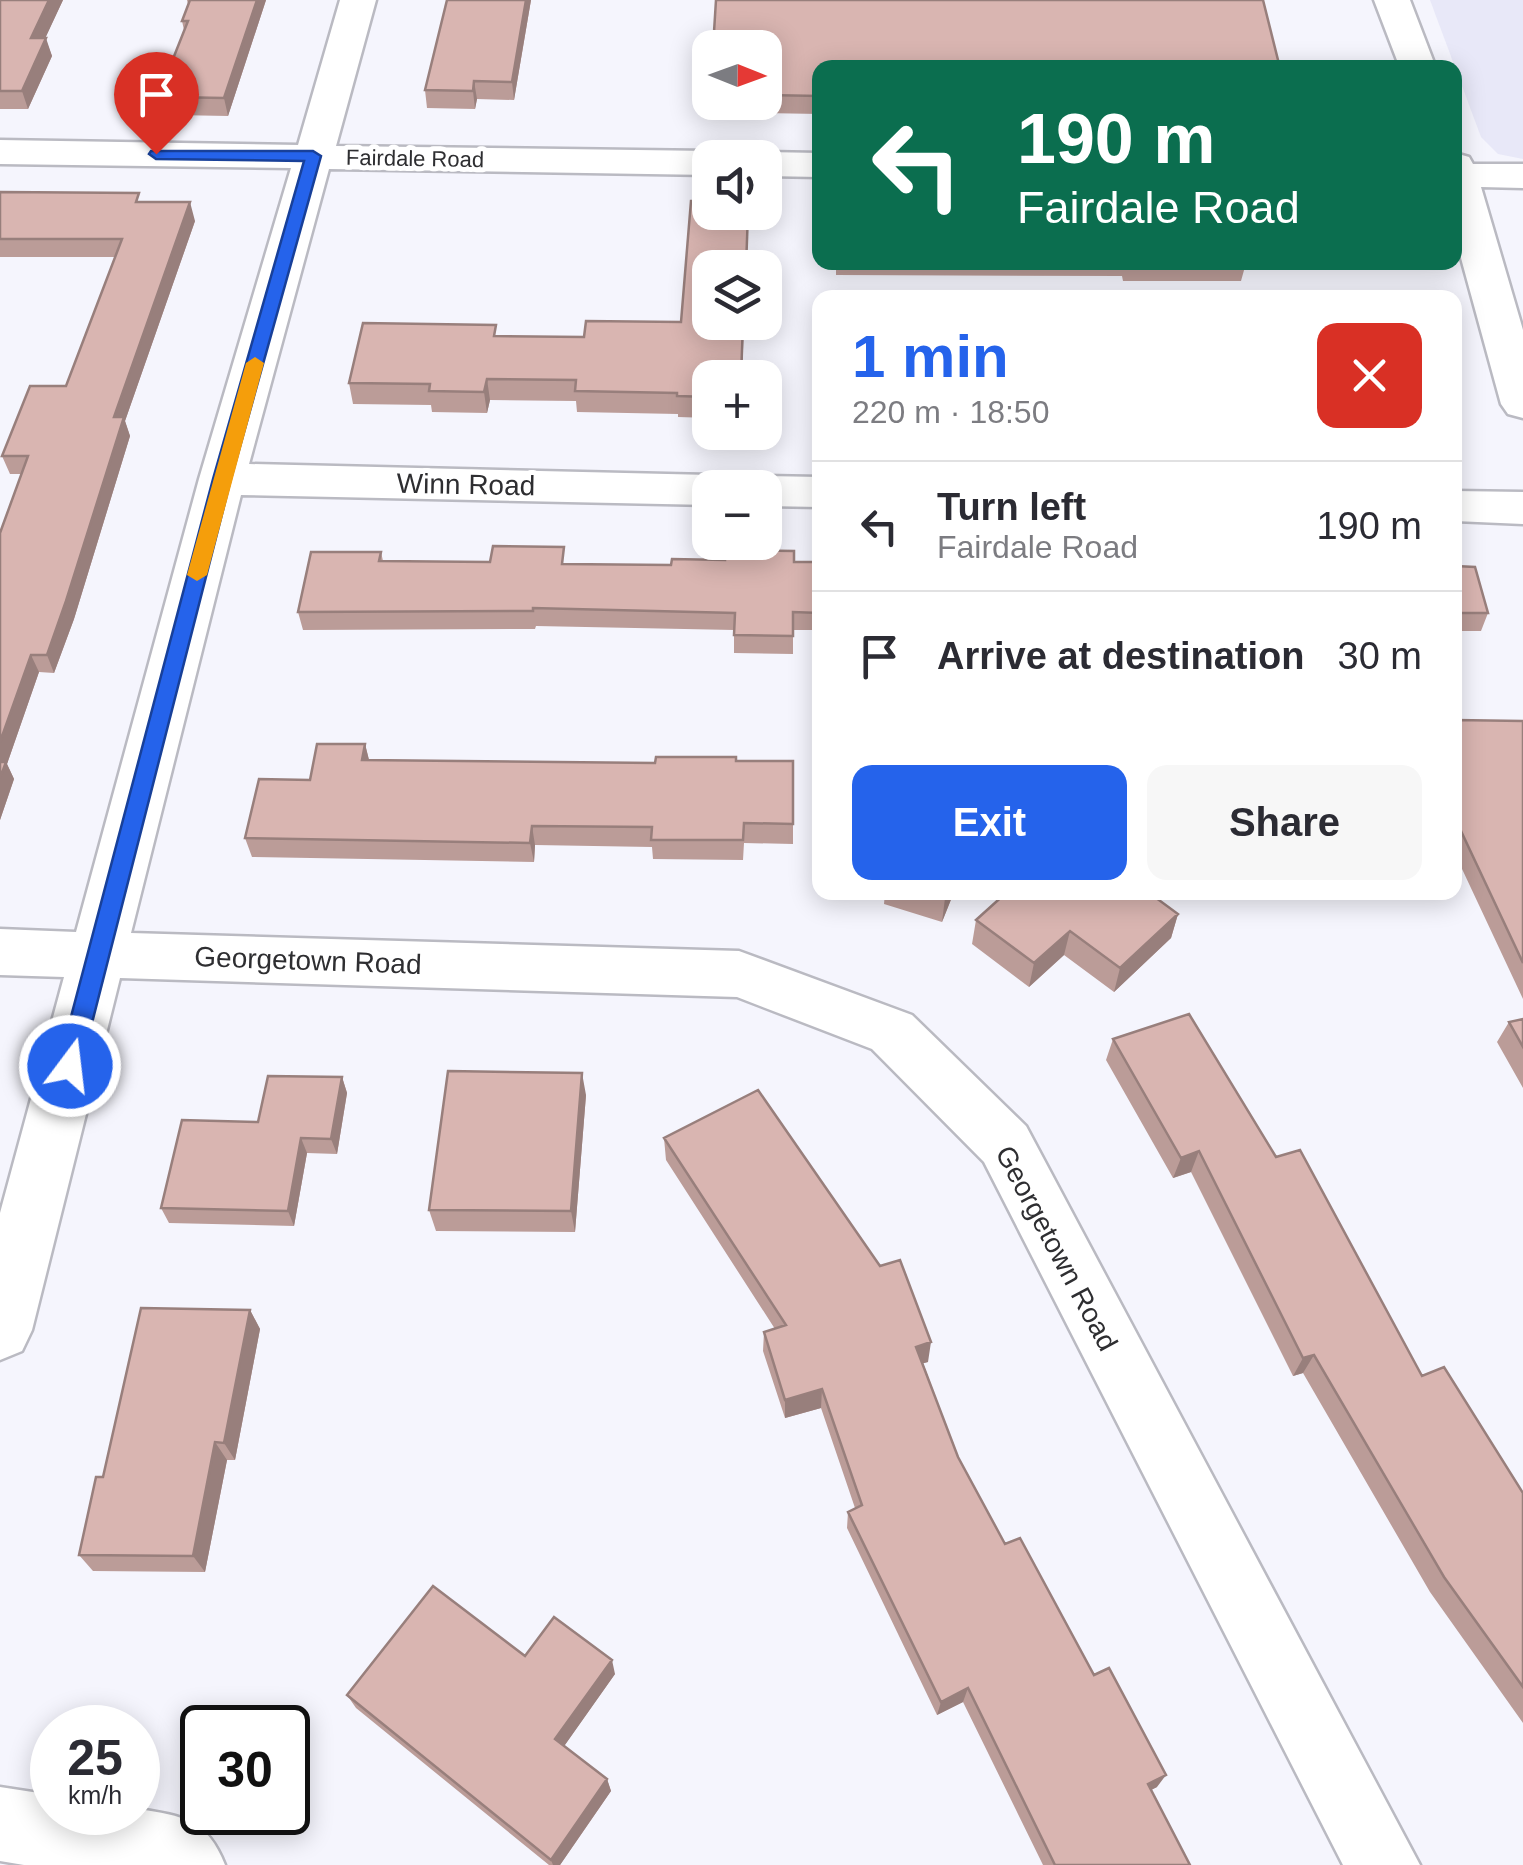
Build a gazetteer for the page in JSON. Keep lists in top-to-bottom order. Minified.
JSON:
{"streets":{"street":["Fairdale Road","Winn Road","Georgetown Road"]},"north":"right","page":{"map_buttons":["+","−"],"turn":["190 m","Fairdale Road"],"heading":["1 min","220 m · 18:50"],"list":[{"name":"Turn left","note":"Fairdale Road","value":"190 m"},{"name":"Arrive at destination","value":"30 m"}],"buttons":["Exit","Share"],"speed":"25 km/h","limit":"30"}}
